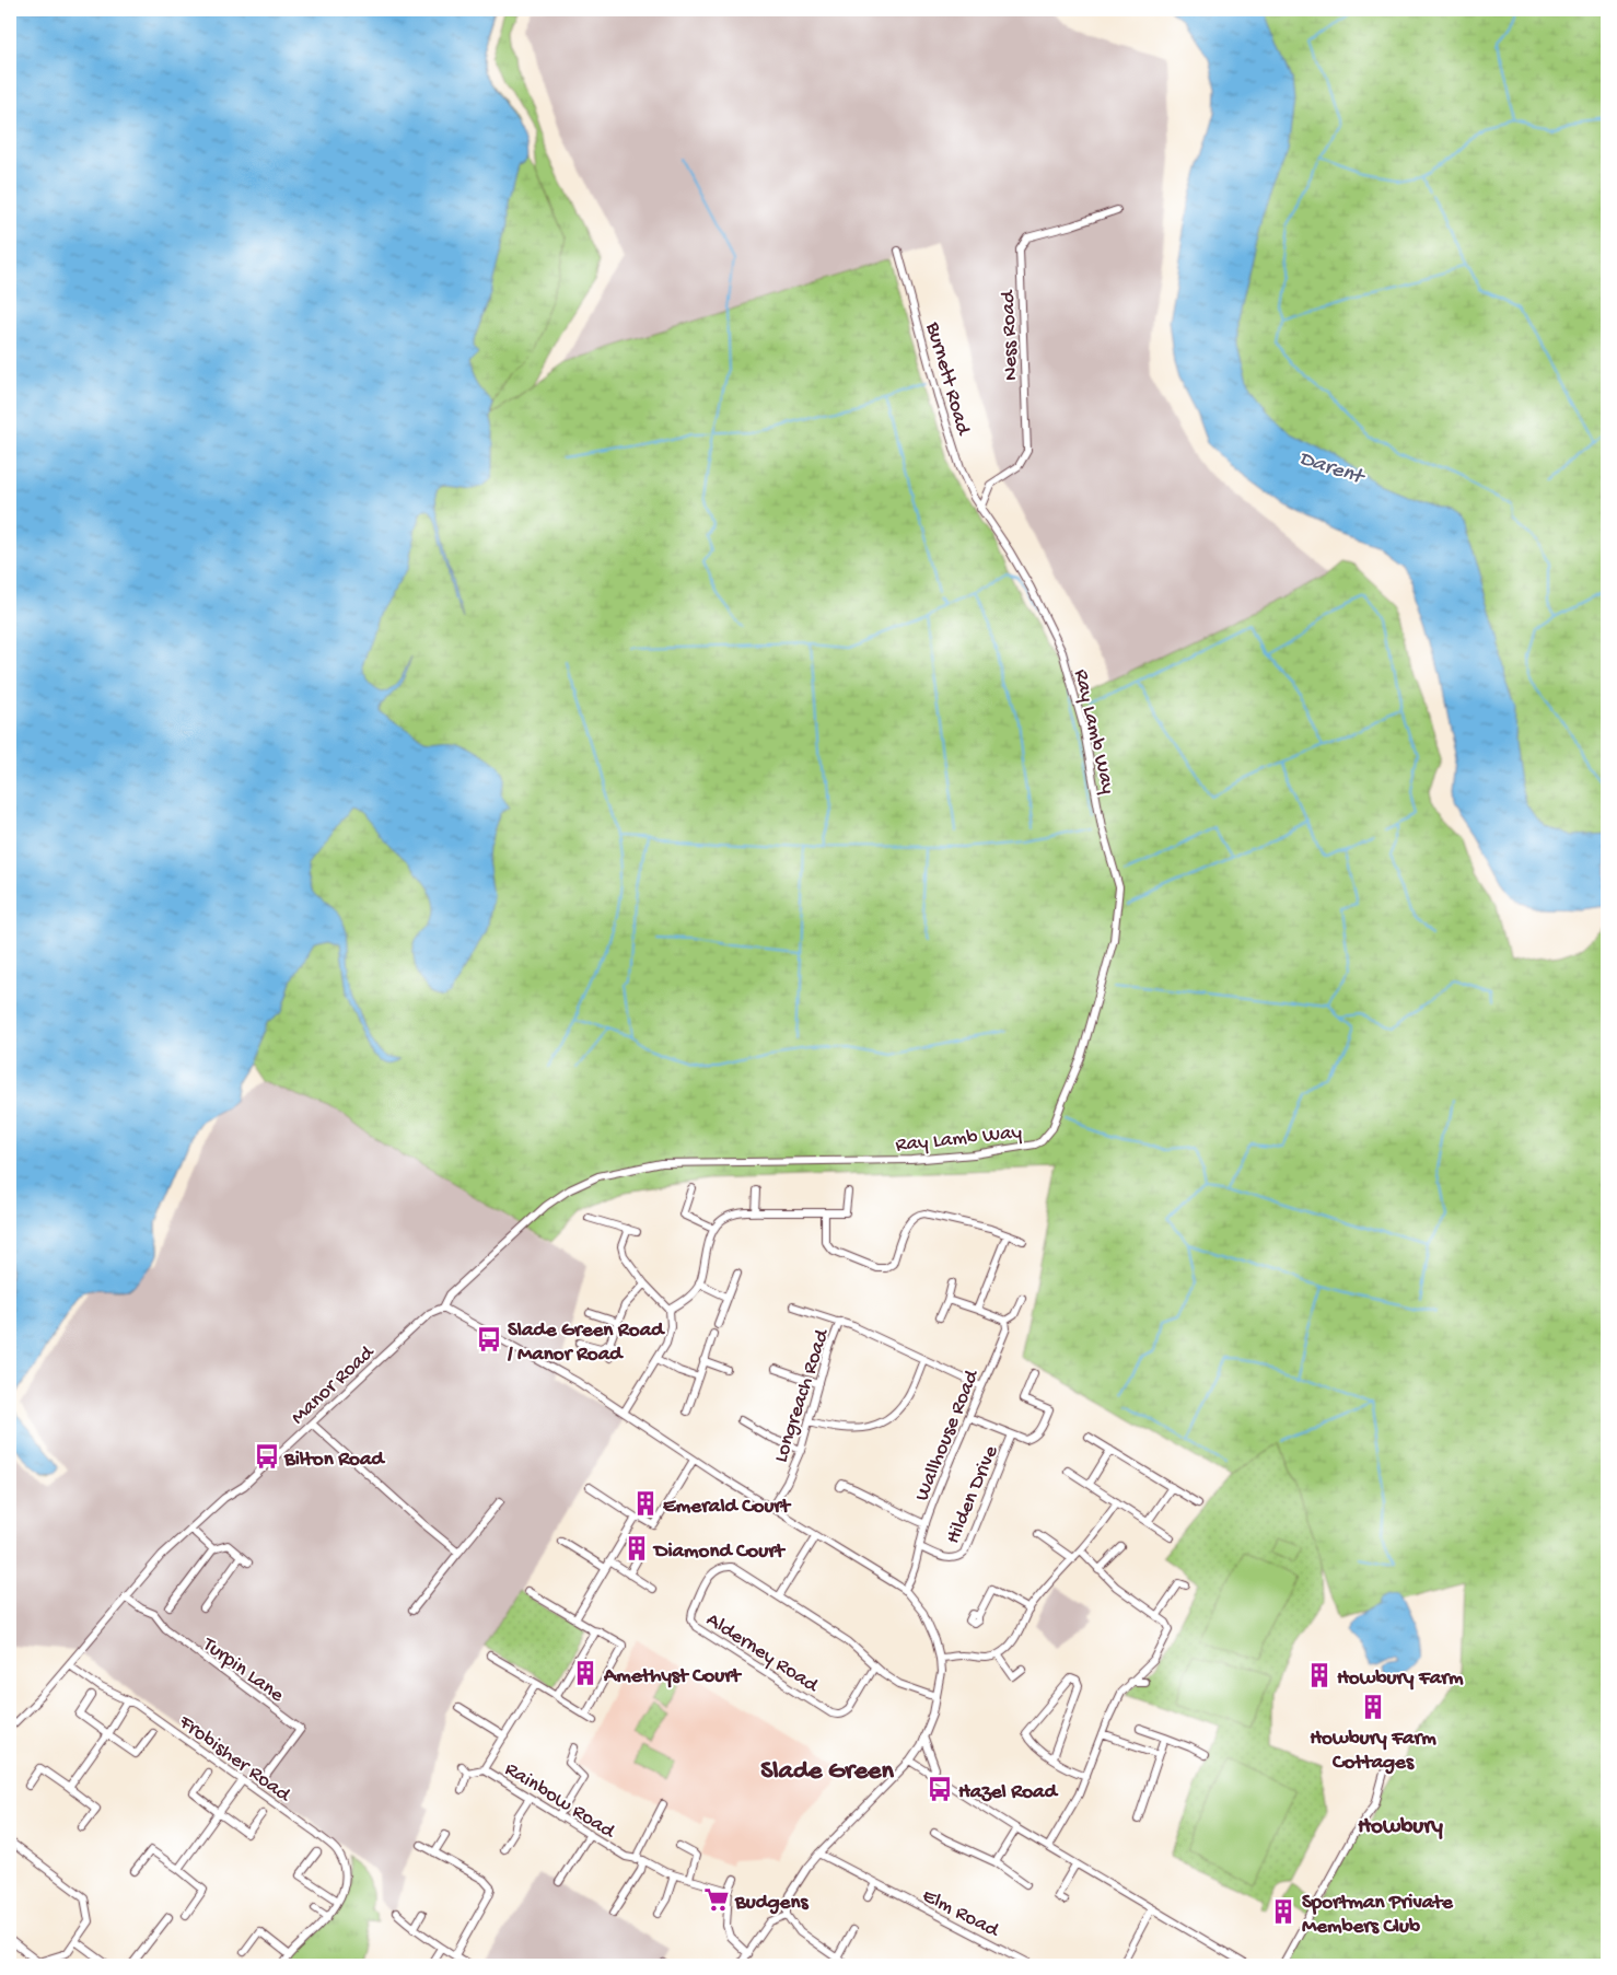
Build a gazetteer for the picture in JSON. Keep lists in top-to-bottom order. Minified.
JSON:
{"streets":{"street":["Ness Road","Burnett Road","Ray Lamb Way","Manor Road","Longreach Road","Wallhouse Road","Hilden Drive","Alderney Road","Turpin Lane","Frobisher Road","Rainbow Road","Elm Road"]},"crossings":[["Ness Road","Burnett Road"],["Burnett Road","Ray Lamb Way"],["Ray Lamb Way","Manor Road"],["Manor Road","Turpin Lane"],["Manor Road","Frobisher Road"],["Wallhouse Road","Hilden Drive"]],"districts":["Slade Green","Howbury"],"water":["Darent"],"places":{"bus stop":["Slade Green Road / Manor Road","Bilton Road","Hazel Road"],"building":["Emerald Court","Diamond Court","Amethyst Court","Howbury Farm","Howbury Farm Cottages","Sportman Private Members Club"],"supermarket":["Budgens"]}}
